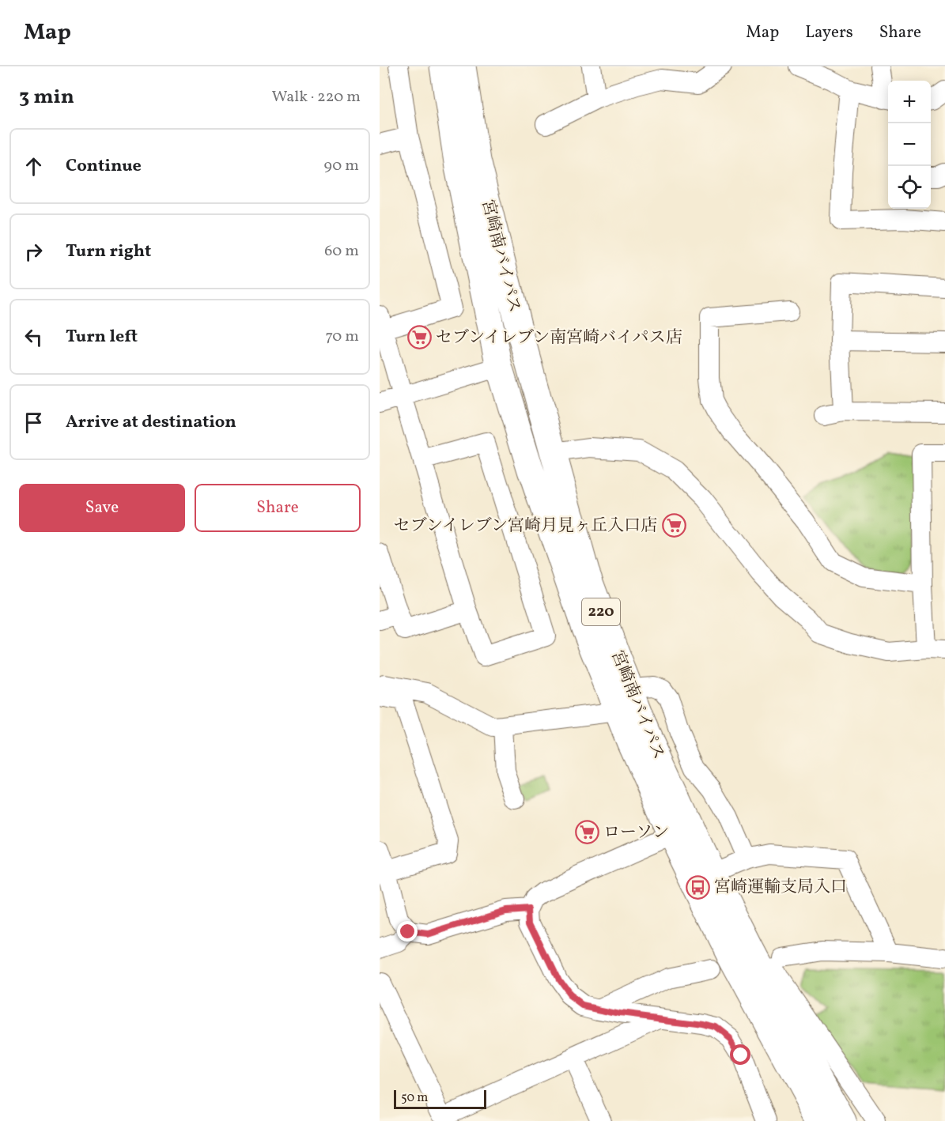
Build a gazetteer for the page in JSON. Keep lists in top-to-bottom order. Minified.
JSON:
{"streets":{"highway":["宮崎南バイパス","220"]},"places":{"supermarket":["セブンイレブン南宮崎バイパス店","セブンイレブン宮崎月見ヶ丘入口店","ローソン"],"bus stop":["宮崎運輸支局入口"]},"scale_bar":"50 m","page":{"header":"Map","nav":["Map","Layers","Share"],"heading":["3 min","Walk · 220 m"],"map_buttons":["+","−"],"list":[["Continue","90 m"],["Turn right","60 m"],["Turn left","70 m"],"Arrive at destination"],"buttons":["Save","Share"],"scale":"50 m"}}
